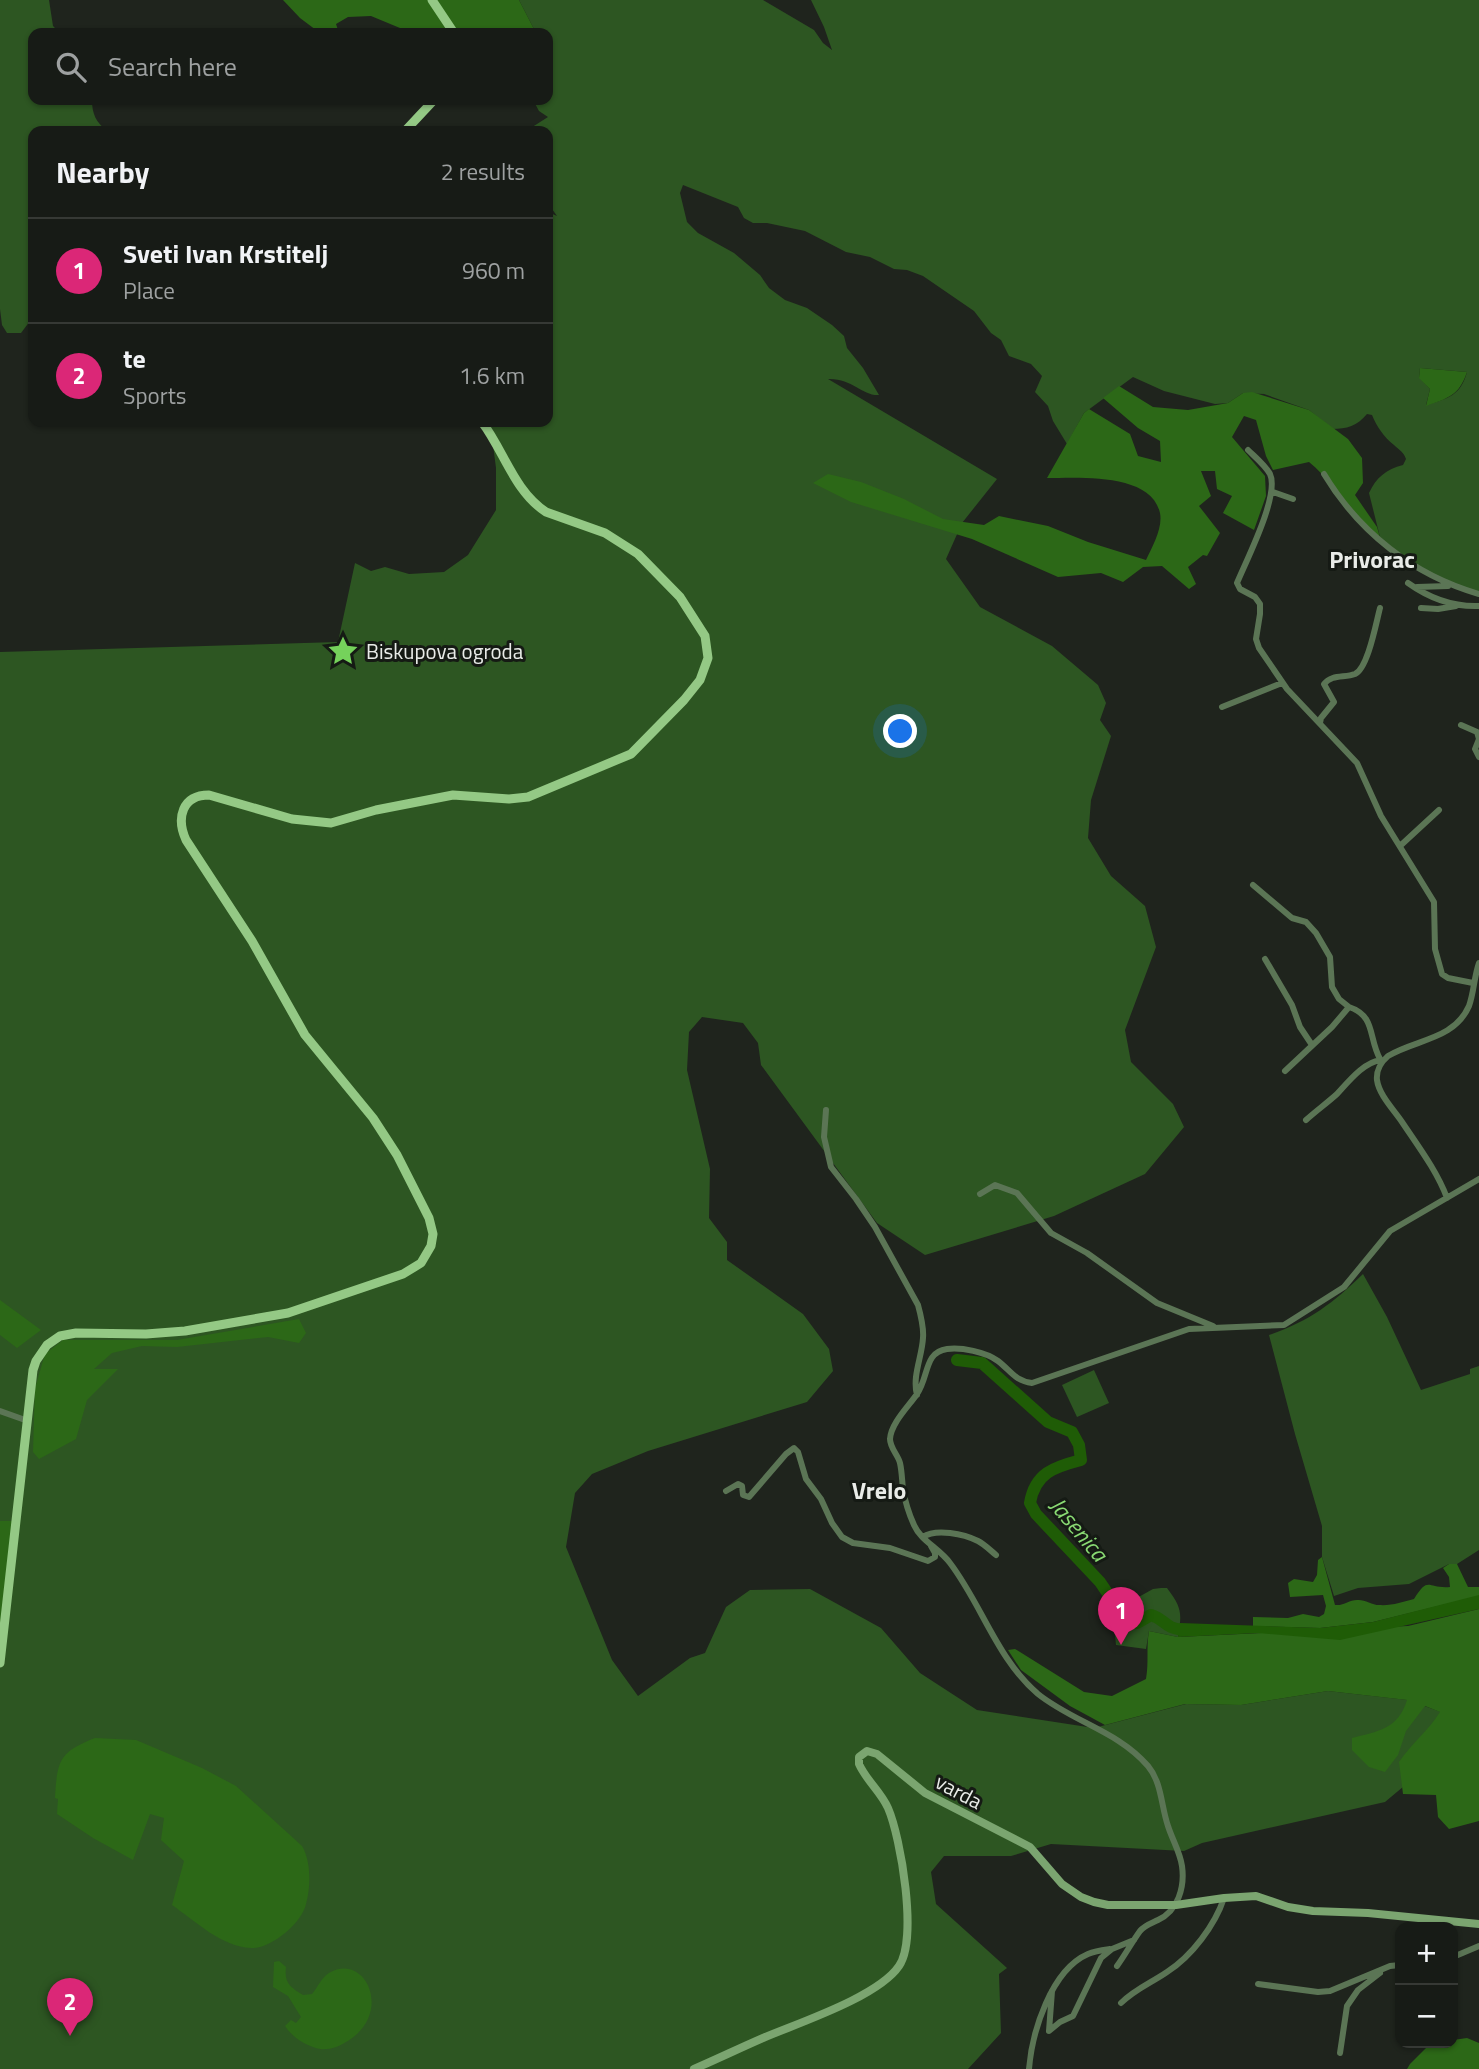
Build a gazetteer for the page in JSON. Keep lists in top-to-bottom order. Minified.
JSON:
{"streets":{"street":["varda"]},"districts":["Privorac","Vrelo"],"water":["Jasenica"],"places":{"place":["Biskupova ogroda"]},"page":{"search":"Search here","heading":["Nearby","2 results"],"list":[{"mark":"1","name":"Sveti Ivan Krstitelj","note":"Place","value":"960 m"},{"mark":"2","name":"te","note":"Sports","value":"1.6 km"}],"pins":["1","2"],"map_buttons":["+","−"]}}
